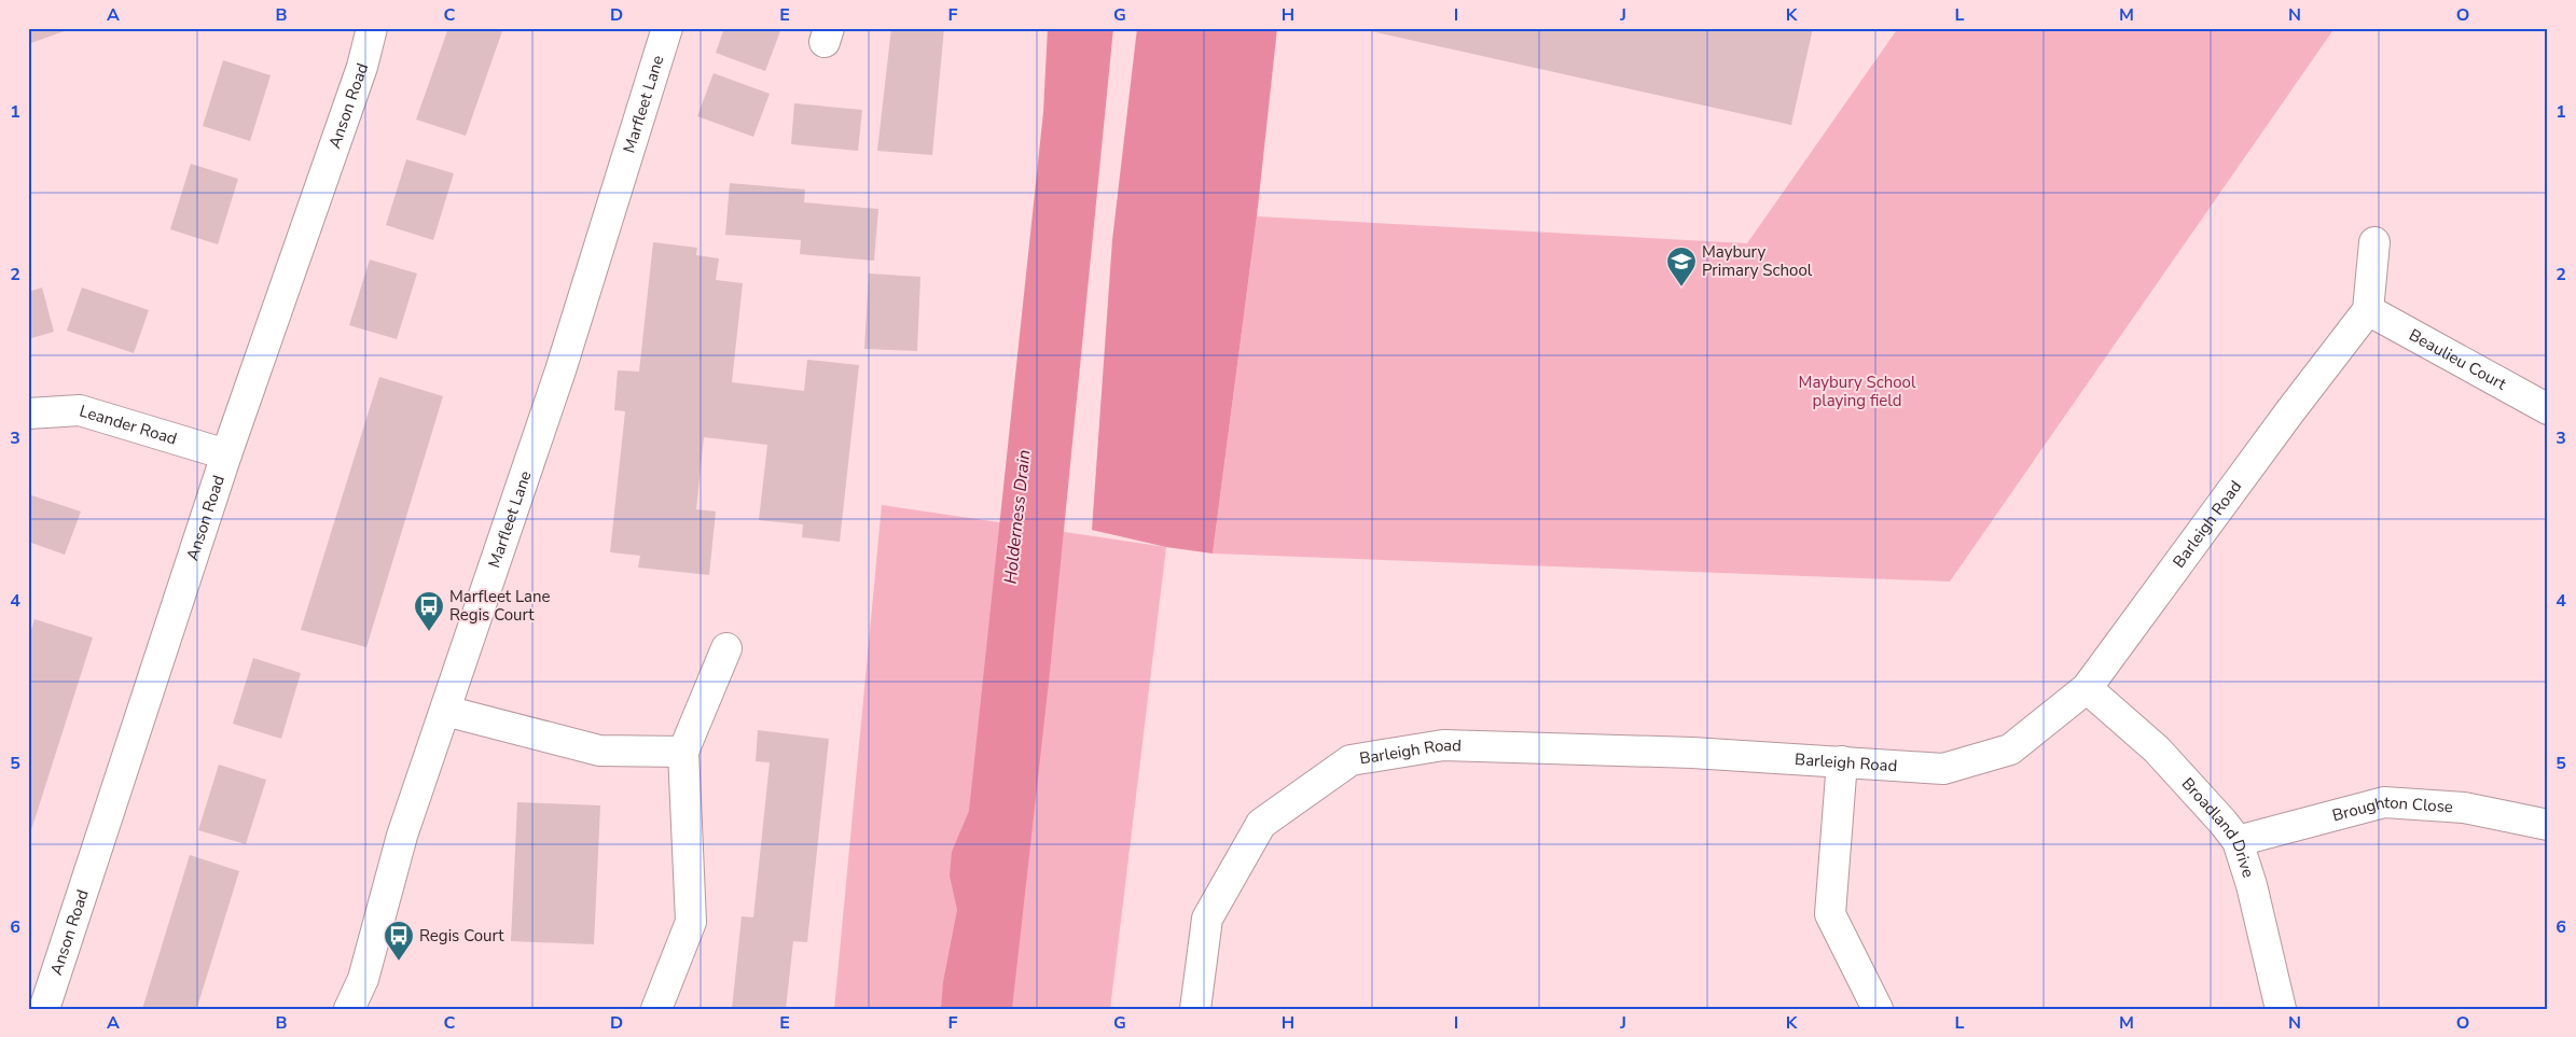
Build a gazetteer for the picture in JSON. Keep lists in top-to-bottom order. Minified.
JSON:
{"streets":{"street":["Marfleet Lane","Anson Road","Beaulieu Court","Leander Road","Barleigh Road","Broughton Close","Broadland Drive"]},"crossings":[["Anson Road","Leander Road"],["Beaulieu Court","Barleigh Road"],["Barleigh Road","Broadland Drive"],["Broughton Close","Broadland Drive"]],"water":["Holderness Drain"],"parks":["Maybury School playing field"],"places":{"school or university":["Maybury Primary School"],"bus stop":["Marfleet Lane Regis Court","Regis Court"]},"grid":{"columns":["A","B","C","D","E","F","G","H","I","J","K","L","M","N","O"],"rows":["1","2","3","4","5","6"]}}
